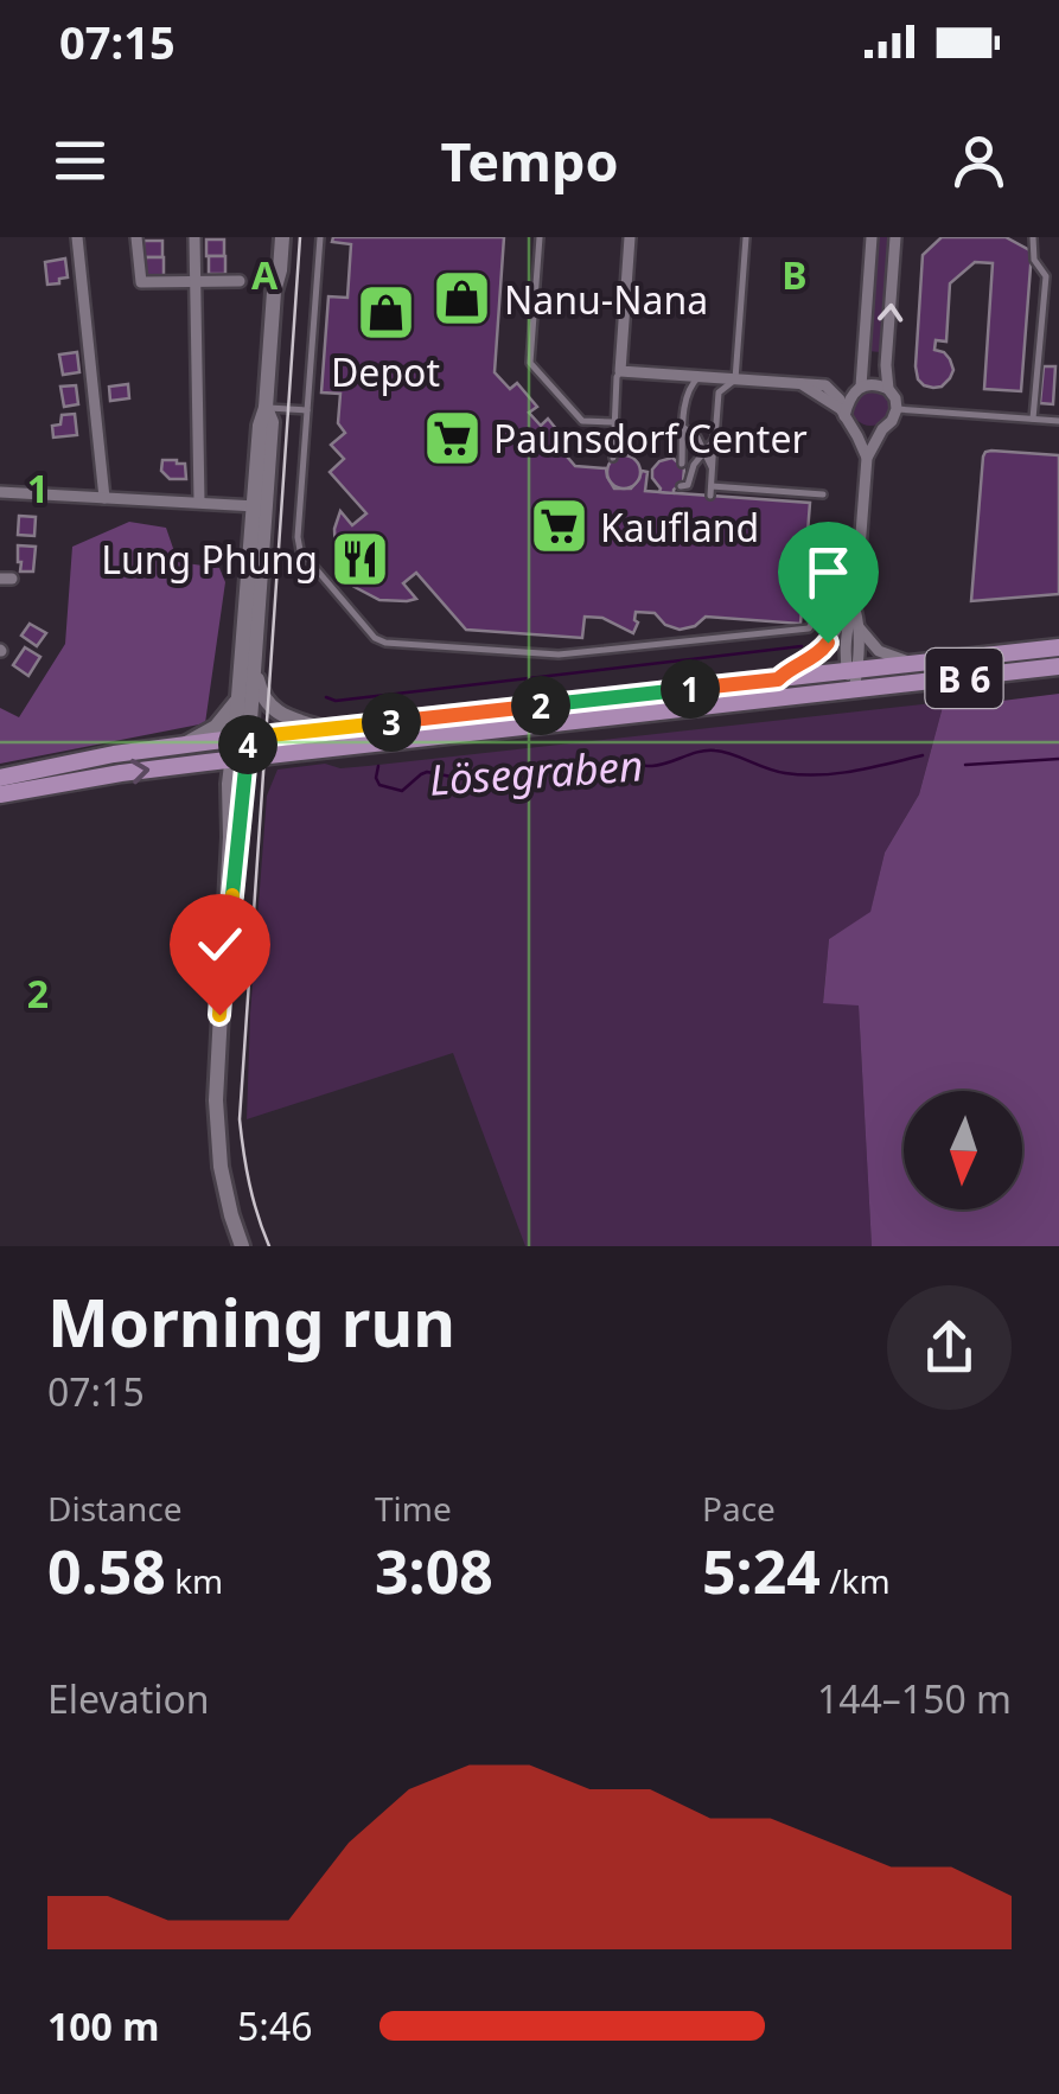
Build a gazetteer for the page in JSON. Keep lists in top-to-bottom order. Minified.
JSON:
{"streets":{"main road":["B 6"]},"water":["Lösegraben"],"places":{"shop":["Nanu-Nana","Depot"],"supermarket":["Paunsdorf Center","Kaufland"],"restaurant":["Lung Phung"]},"north":"bottom","page":{"status":"07:15","header":"Tempo","pins":["1","2","3","4"],"heading":["Morning run","07:15"],"stats":[["Distance","0.58 km"],["Time","3:08"],["Pace","5:24 /km"]],"chart":["Elevation","144–150 m"],"list":[{"name":"100 m","note":"5:46"}]},"grid":{"columns":["A","B"],"rows":["1","2"]}}
